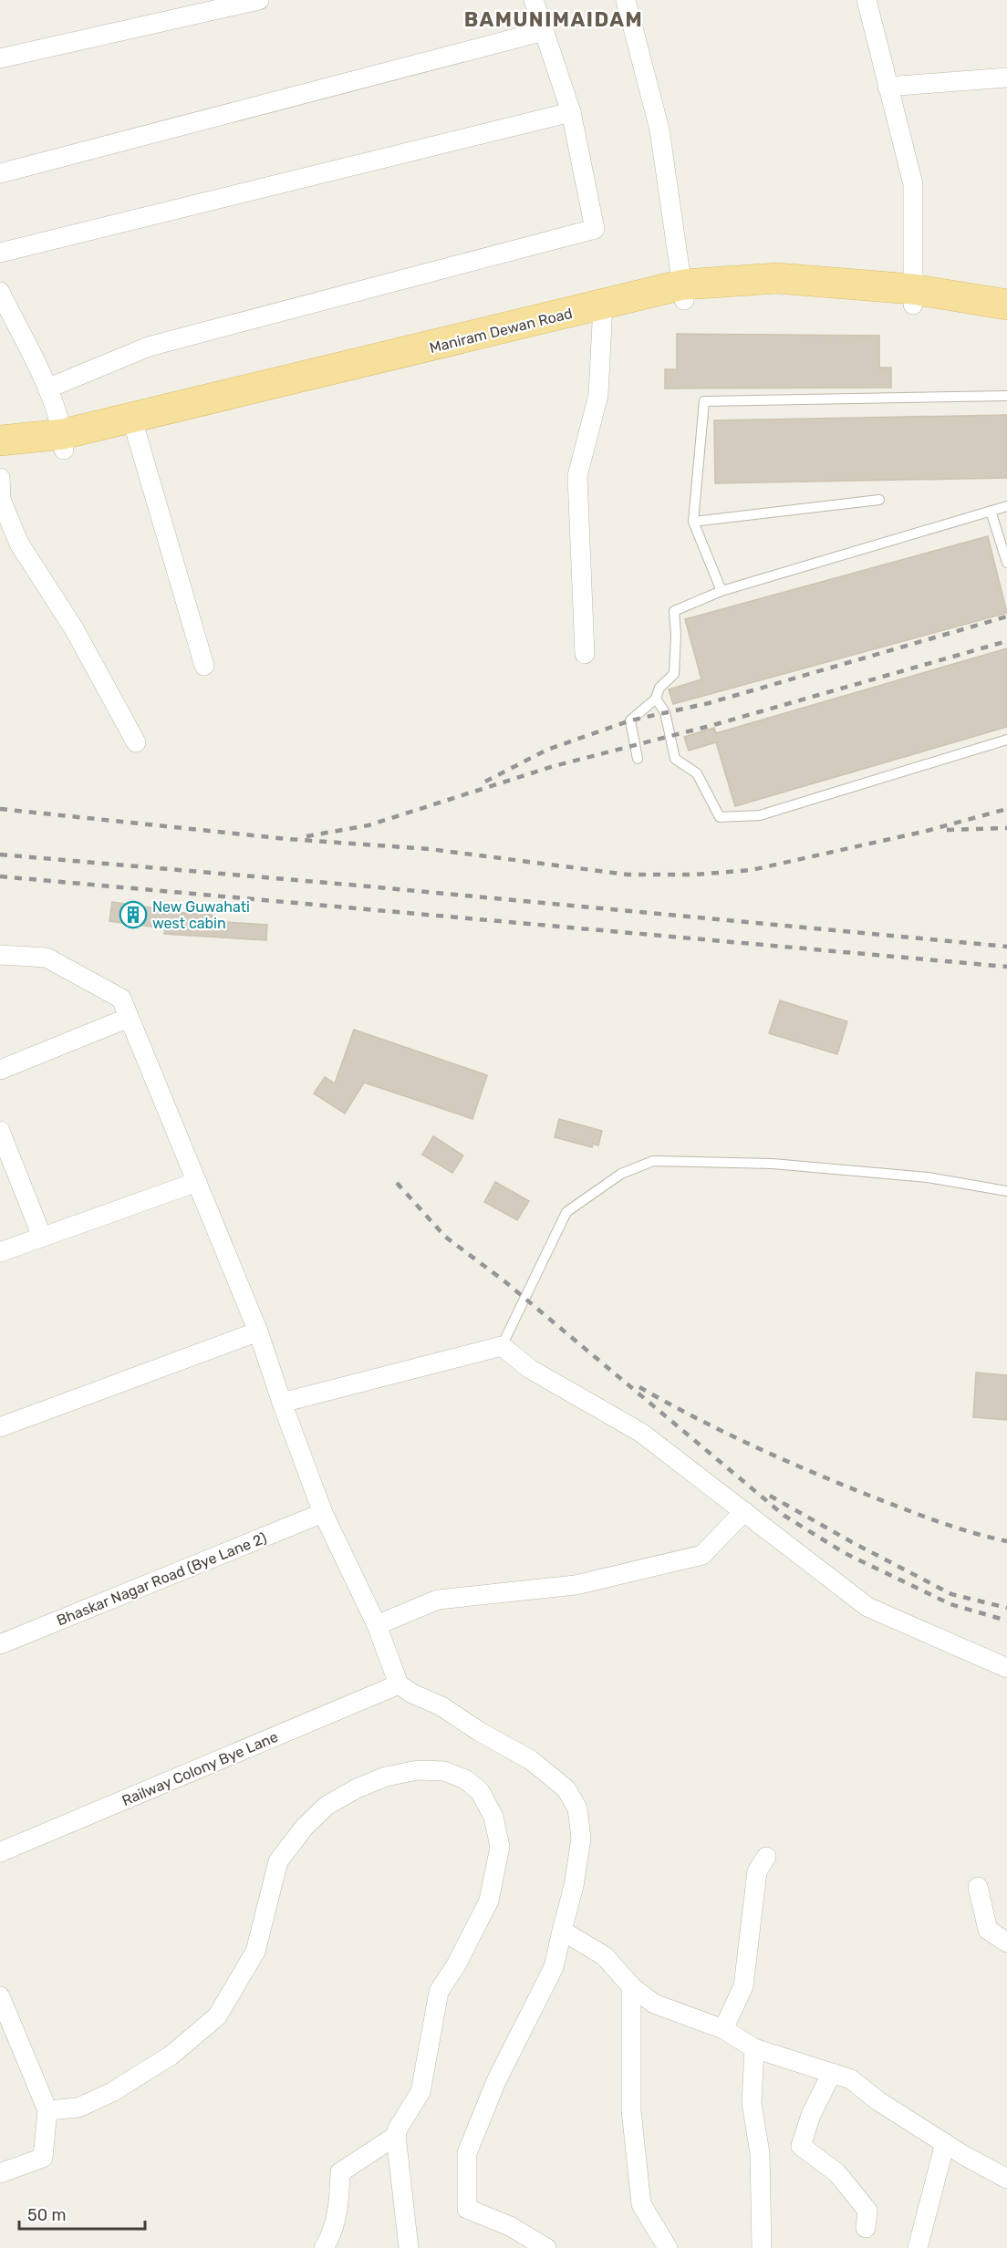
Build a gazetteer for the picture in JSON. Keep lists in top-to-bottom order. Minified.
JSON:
{"streets":{"main road":["Maniram Dewan Road"],"street":["Bhaskar Nagar Road (Bye Lane 2)","Railway Colony Bye Lane"]},"districts":["BAMUNIMAIDAM"],"places":{"building":["New Guwahati west cabin"]},"scale_bar":"50 m"}
